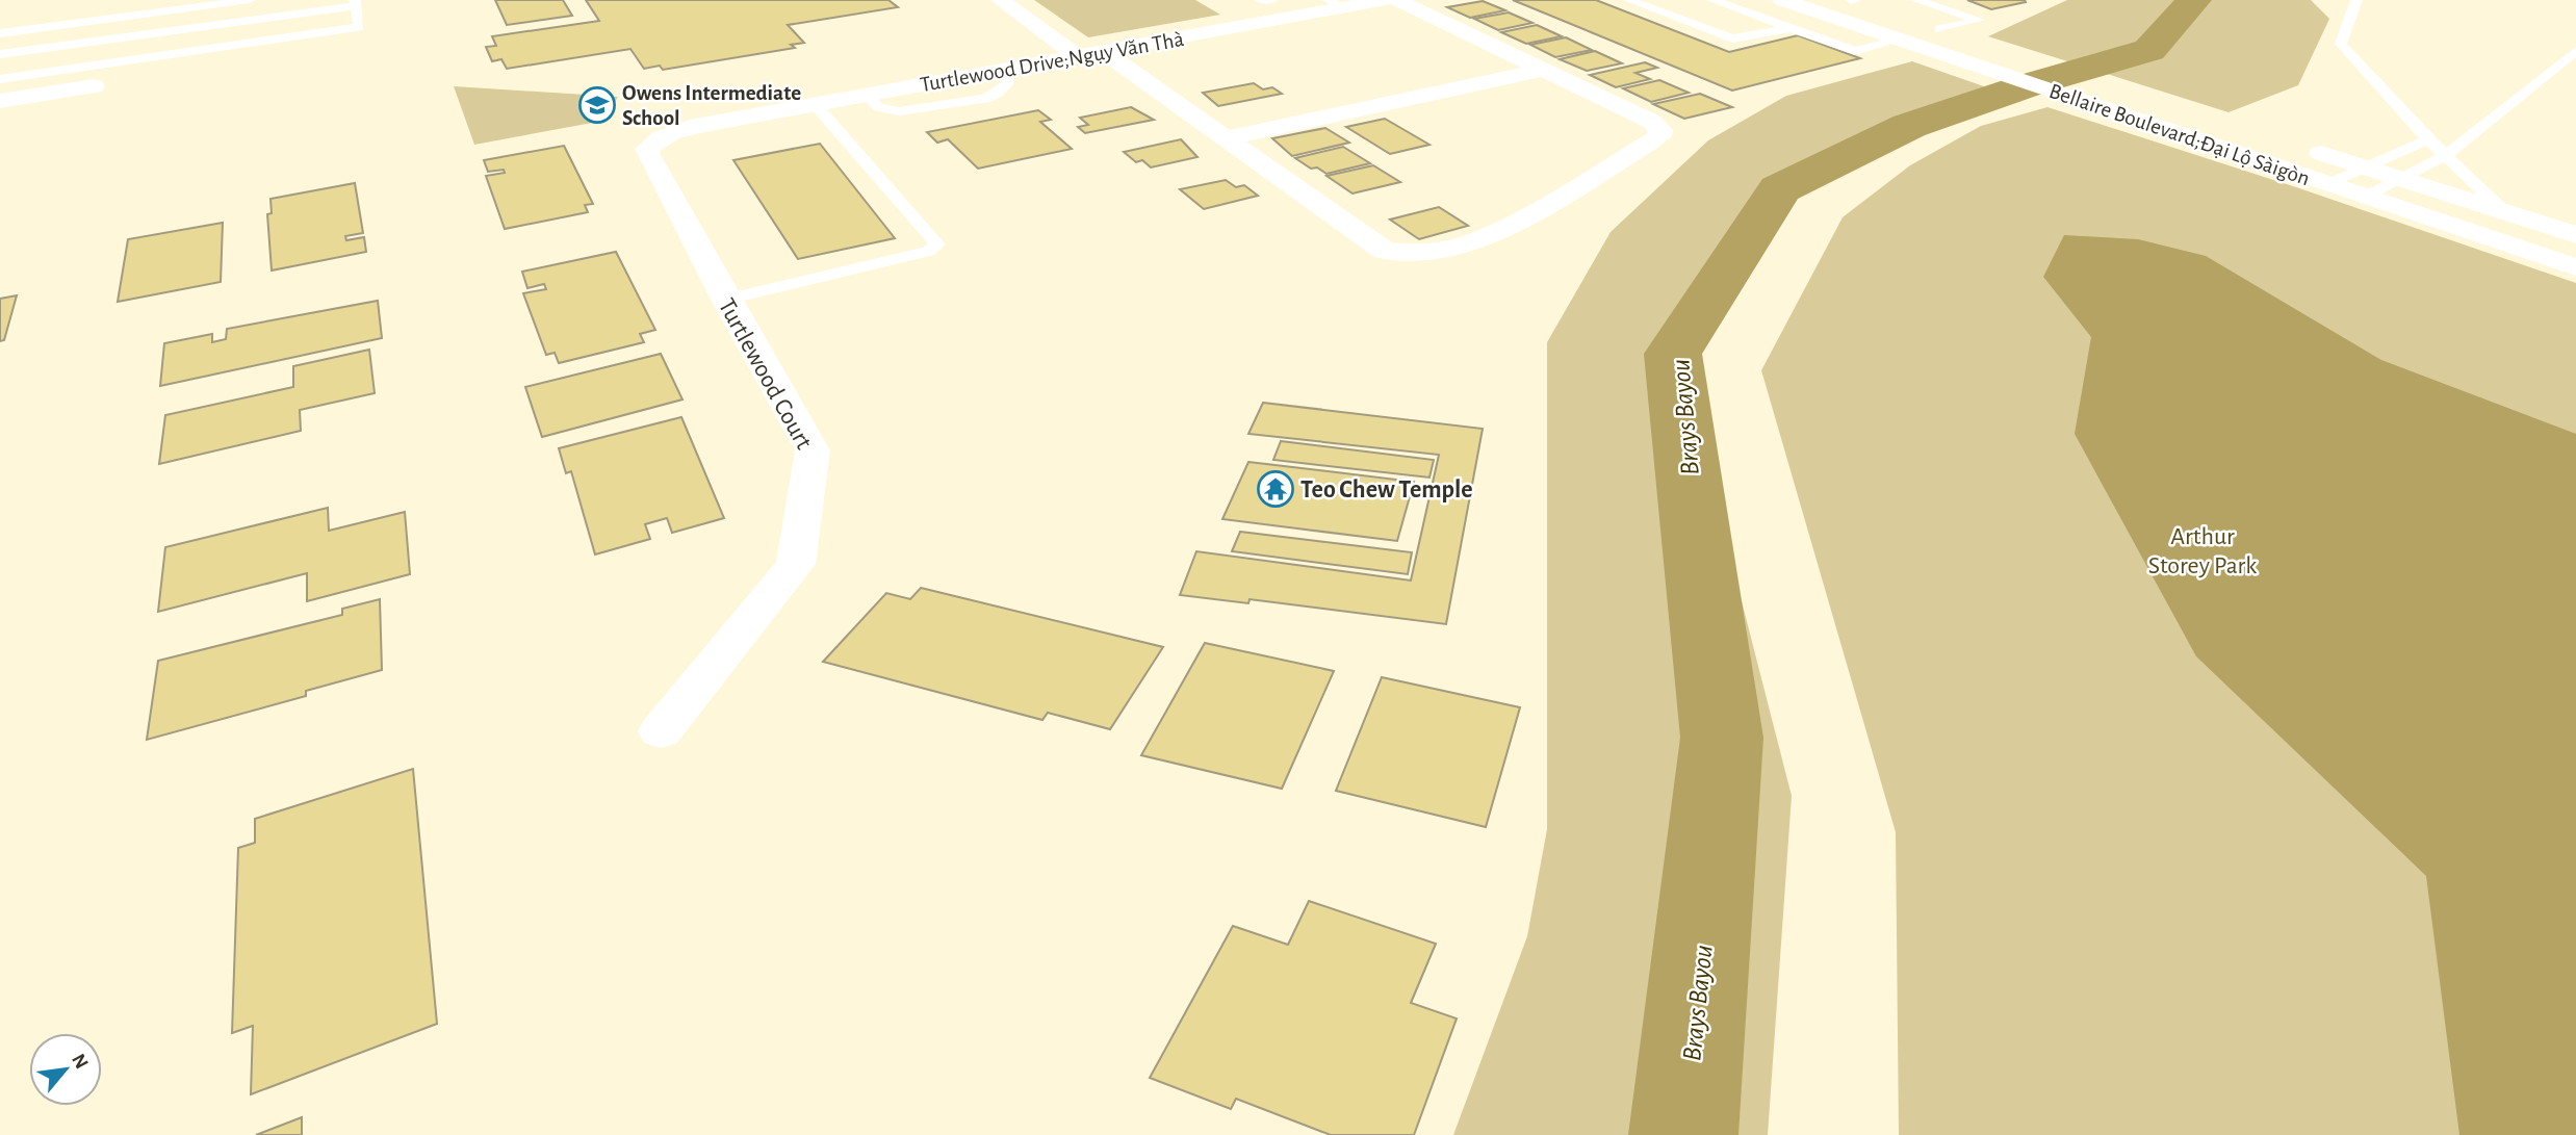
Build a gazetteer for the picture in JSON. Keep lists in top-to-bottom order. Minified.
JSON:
{"streets":{"street":["Turtlewood Drive;Ngụy Văn Thà","Bellaire Boulevard;Đại Lộ Sàigòn","Turtlewood Court"]},"crossings":[["Turtlewood Drive;Ngụy Văn Thà","Turtlewood Court"]],"water":["Brays Bayou"],"parks":["Arthur Storey Park"],"places":{"school or university":["Owens Intermediate School"],"temple":["Teo Chew Temple"]},"north":"top right"}
